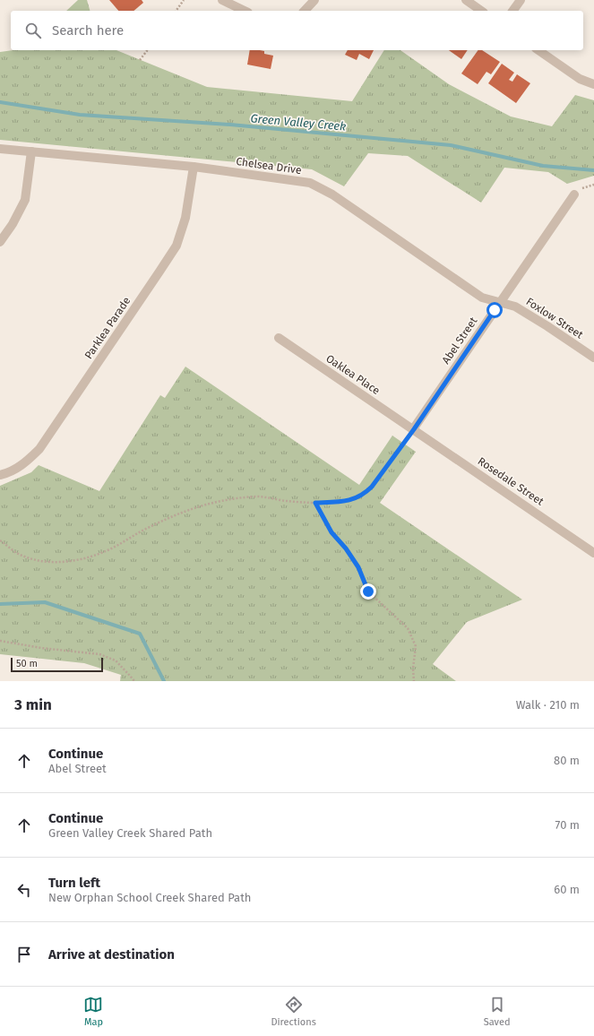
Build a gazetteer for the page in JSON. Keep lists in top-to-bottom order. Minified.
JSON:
{"streets":{"street":["Chelsea Drive","Foxlow Street","Parklea Parade","Abel Street","Oaklea Place","Rosedale Street"]},"crossings":[["Chelsea Drive","Foxlow Street"],["Chelsea Drive","Parklea Parade"],["Chelsea Drive","Abel Street"],["Foxlow Street","Abel Street"],["Abel Street","Oaklea Place"],["Abel Street","Rosedale Street"],["Oaklea Place","Rosedale Street"]],"water":["Green Valley Creek"],"scale_bar":"50 m","page":{"search":"Search here","scale":"50 m","heading":["3 min","Walk · 210 m"],"list":[["Continue","Abel Street","80 m"],["Continue","Green Valley Creek Shared Path","70 m"],["Turn left","New Orphan School Creek Shared Path","60 m"],"Arrive at destination"],"nav":["Map","Directions","Saved"]}}
